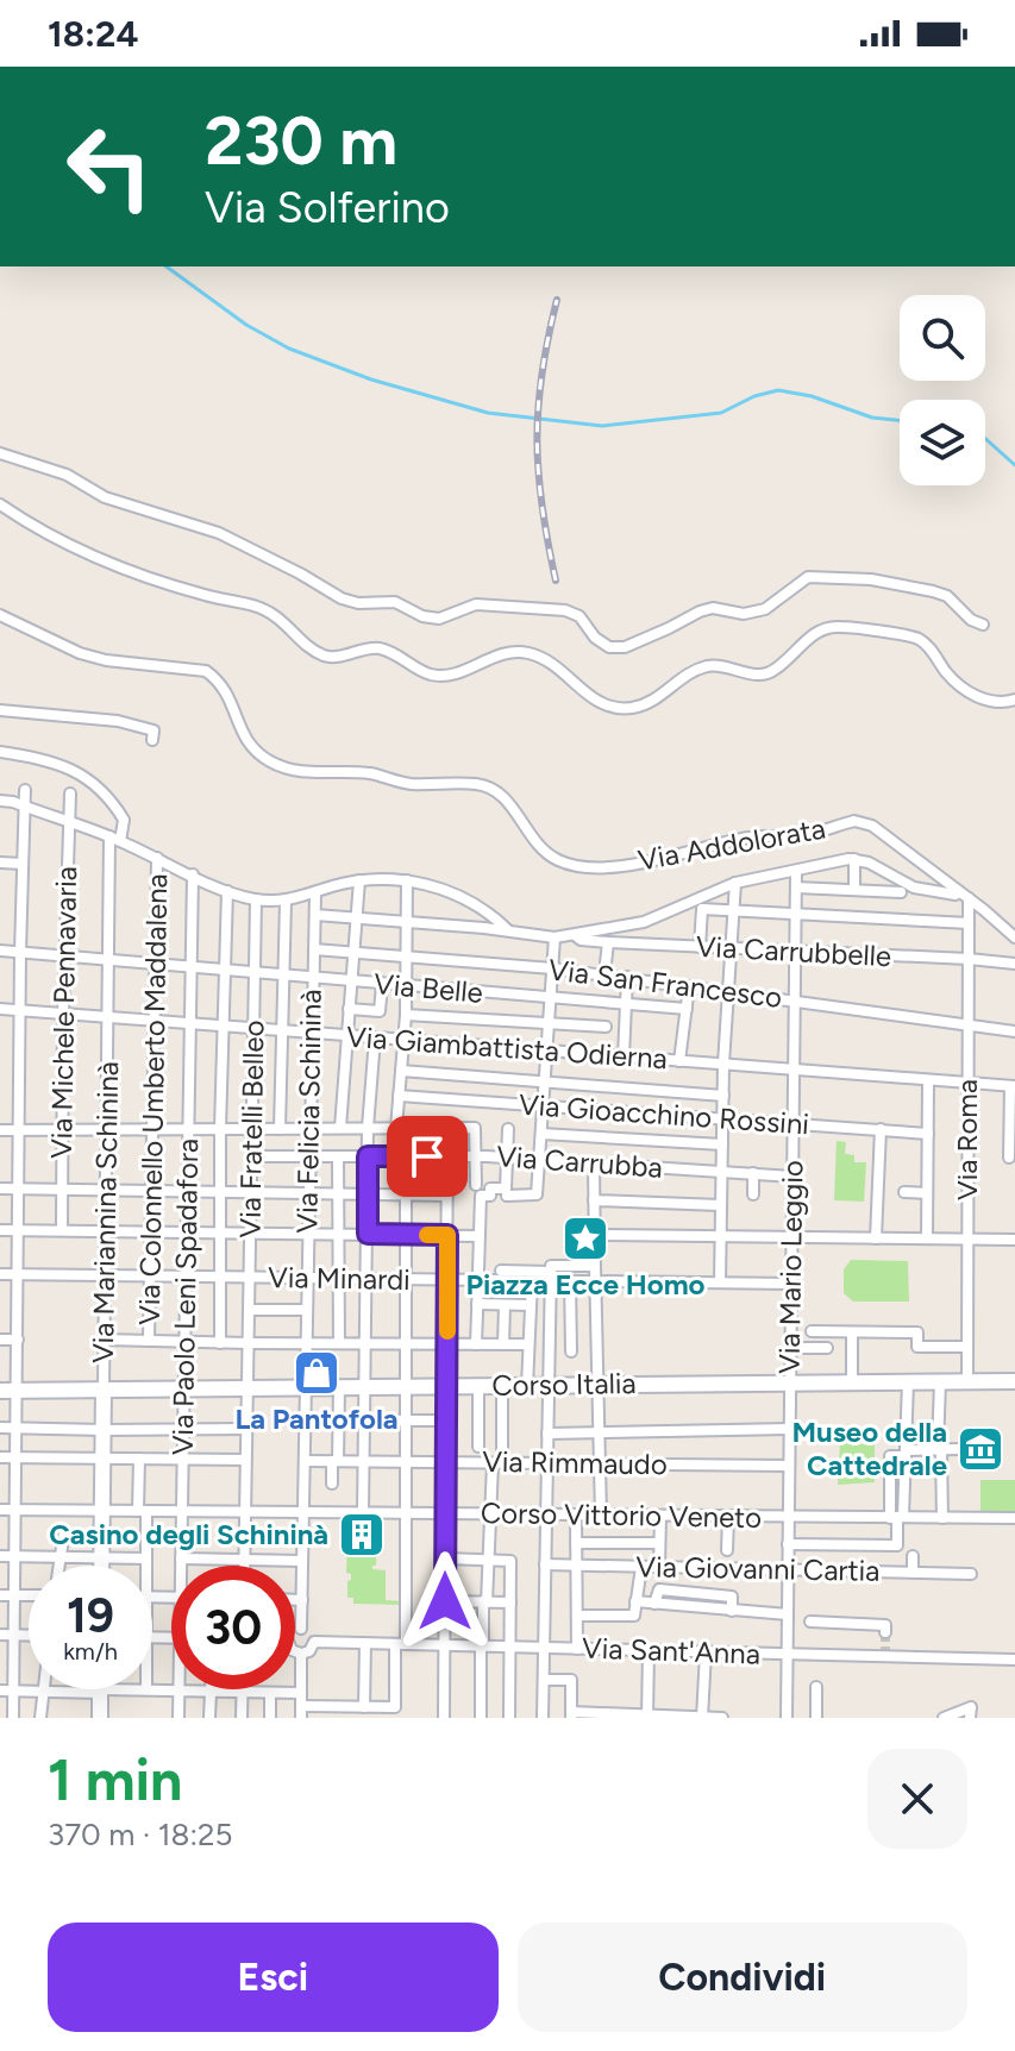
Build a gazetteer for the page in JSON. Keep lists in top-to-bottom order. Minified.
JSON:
{"streets":{"street":["Via Addolorata","Via Carrubbelle","Via San Francesco","Via Belle","Via Michele Pennavaria","Via Giambattista Odierna","Via Colonnello Umberto Maddalena","Via Felicia Schininà","Via Gioacchino Rossini","Via Fratelli Belleo","Via Roma","Via Carrubba","Via Mariannina Schininà","Via Mario Leggio","Via Minardi","Via Paolo Leni Spadafora","Corso Italia","Via Rimmaudo","Corso Vittorio Veneto","Via Giovanni Cartia","Via Sant'Anna"]},"crossings":[["Via Addolorata","Via Roma"],["Via Carrubbelle","Via Roma"],["Via Carrubbelle","Via Mario Leggio"],["Via San Francesco","Via Felicia Schininà"],["Via San Francesco","Via Roma"],["Via San Francesco","Via Mario Leggio"],["Via Belle","Via Michele Pennavaria"],["Via Belle","Via Colonnello Umberto Maddalena"],["Via Belle","Via Felicia Schininà"],["Via Belle","Via Fratelli Belleo"],["Via Belle","Via Mariannina Schininà"],["Via Belle","Via Paolo Leni Spadafora"],["Via Michele Pennavaria","Via Giambattista Odierna"],["Via Giambattista Odierna","Via Colonnello Umberto Maddalena"],["Via Giambattista Odierna","Via Felicia Schininà"],["Via Giambattista Odierna","Via Fratelli Belleo"],["Via Giambattista Odierna","Via Roma"],["Via Giambattista Odierna","Via Mariannina Schininà"],["Via Giambattista Odierna","Via Mario Leggio"],["Via Giambattista Odierna","Via Paolo Leni Spadafora"],["Via Colonnello Umberto Maddalena","Via Minardi"],["Via Felicia Schininà","Via Carrubba"],["Via Felicia Schininà","Via Minardi"],["Via Felicia Schininà","Corso Italia"],["Via Felicia Schininà","Via Rimmaudo"],["Via Felicia Schininà","Corso Vittorio Veneto"],["Via Gioacchino Rossini","Via Mario Leggio"],["Via Fratelli Belleo","Via Carrubba"],["Via Fratelli Belleo","Via Minardi"],["Via Fratelli Belleo","Corso Italia"],["Via Fratelli Belleo","Corso Vittorio Veneto"],["Via Roma","Corso Italia"],["Via Carrubba","Via Mario Leggio"],["Via Mariannina Schininà","Via Minardi"],["Via Mariannina Schininà","Corso Italia"],["Via Mariannina Schininà","Corso Vittorio Veneto"],["Via Mario Leggio","Via Minardi"],["Via Mario Leggio","Corso Italia"],["Via Mario Leggio","Via Rimmaudo"],["Via Mario Leggio","Corso Vittorio Veneto"],["Via Mario Leggio","Via Giovanni Cartia"],["Via Mario Leggio","Via Sant'Anna"],["Via Minardi","Via Paolo Leni Spadafora"],["Via Paolo Leni Spadafora","Corso Italia"],["Via Paolo Leni Spadafora","Corso Vittorio Veneto"]],"places":{"place":["Piazza Ecce Homo"],"shop":["La Pantofola"],"museum":["Museo della Cattedrale"],"building":["Casino degli Schininà"]},"page":{"status":"18:24","turn":["230 m","Via Solferino"],"speed":"19 km/h","limit":"30","heading":["1 min","370 m · 18:25"],"buttons":["Esci","Condividi"]}}
